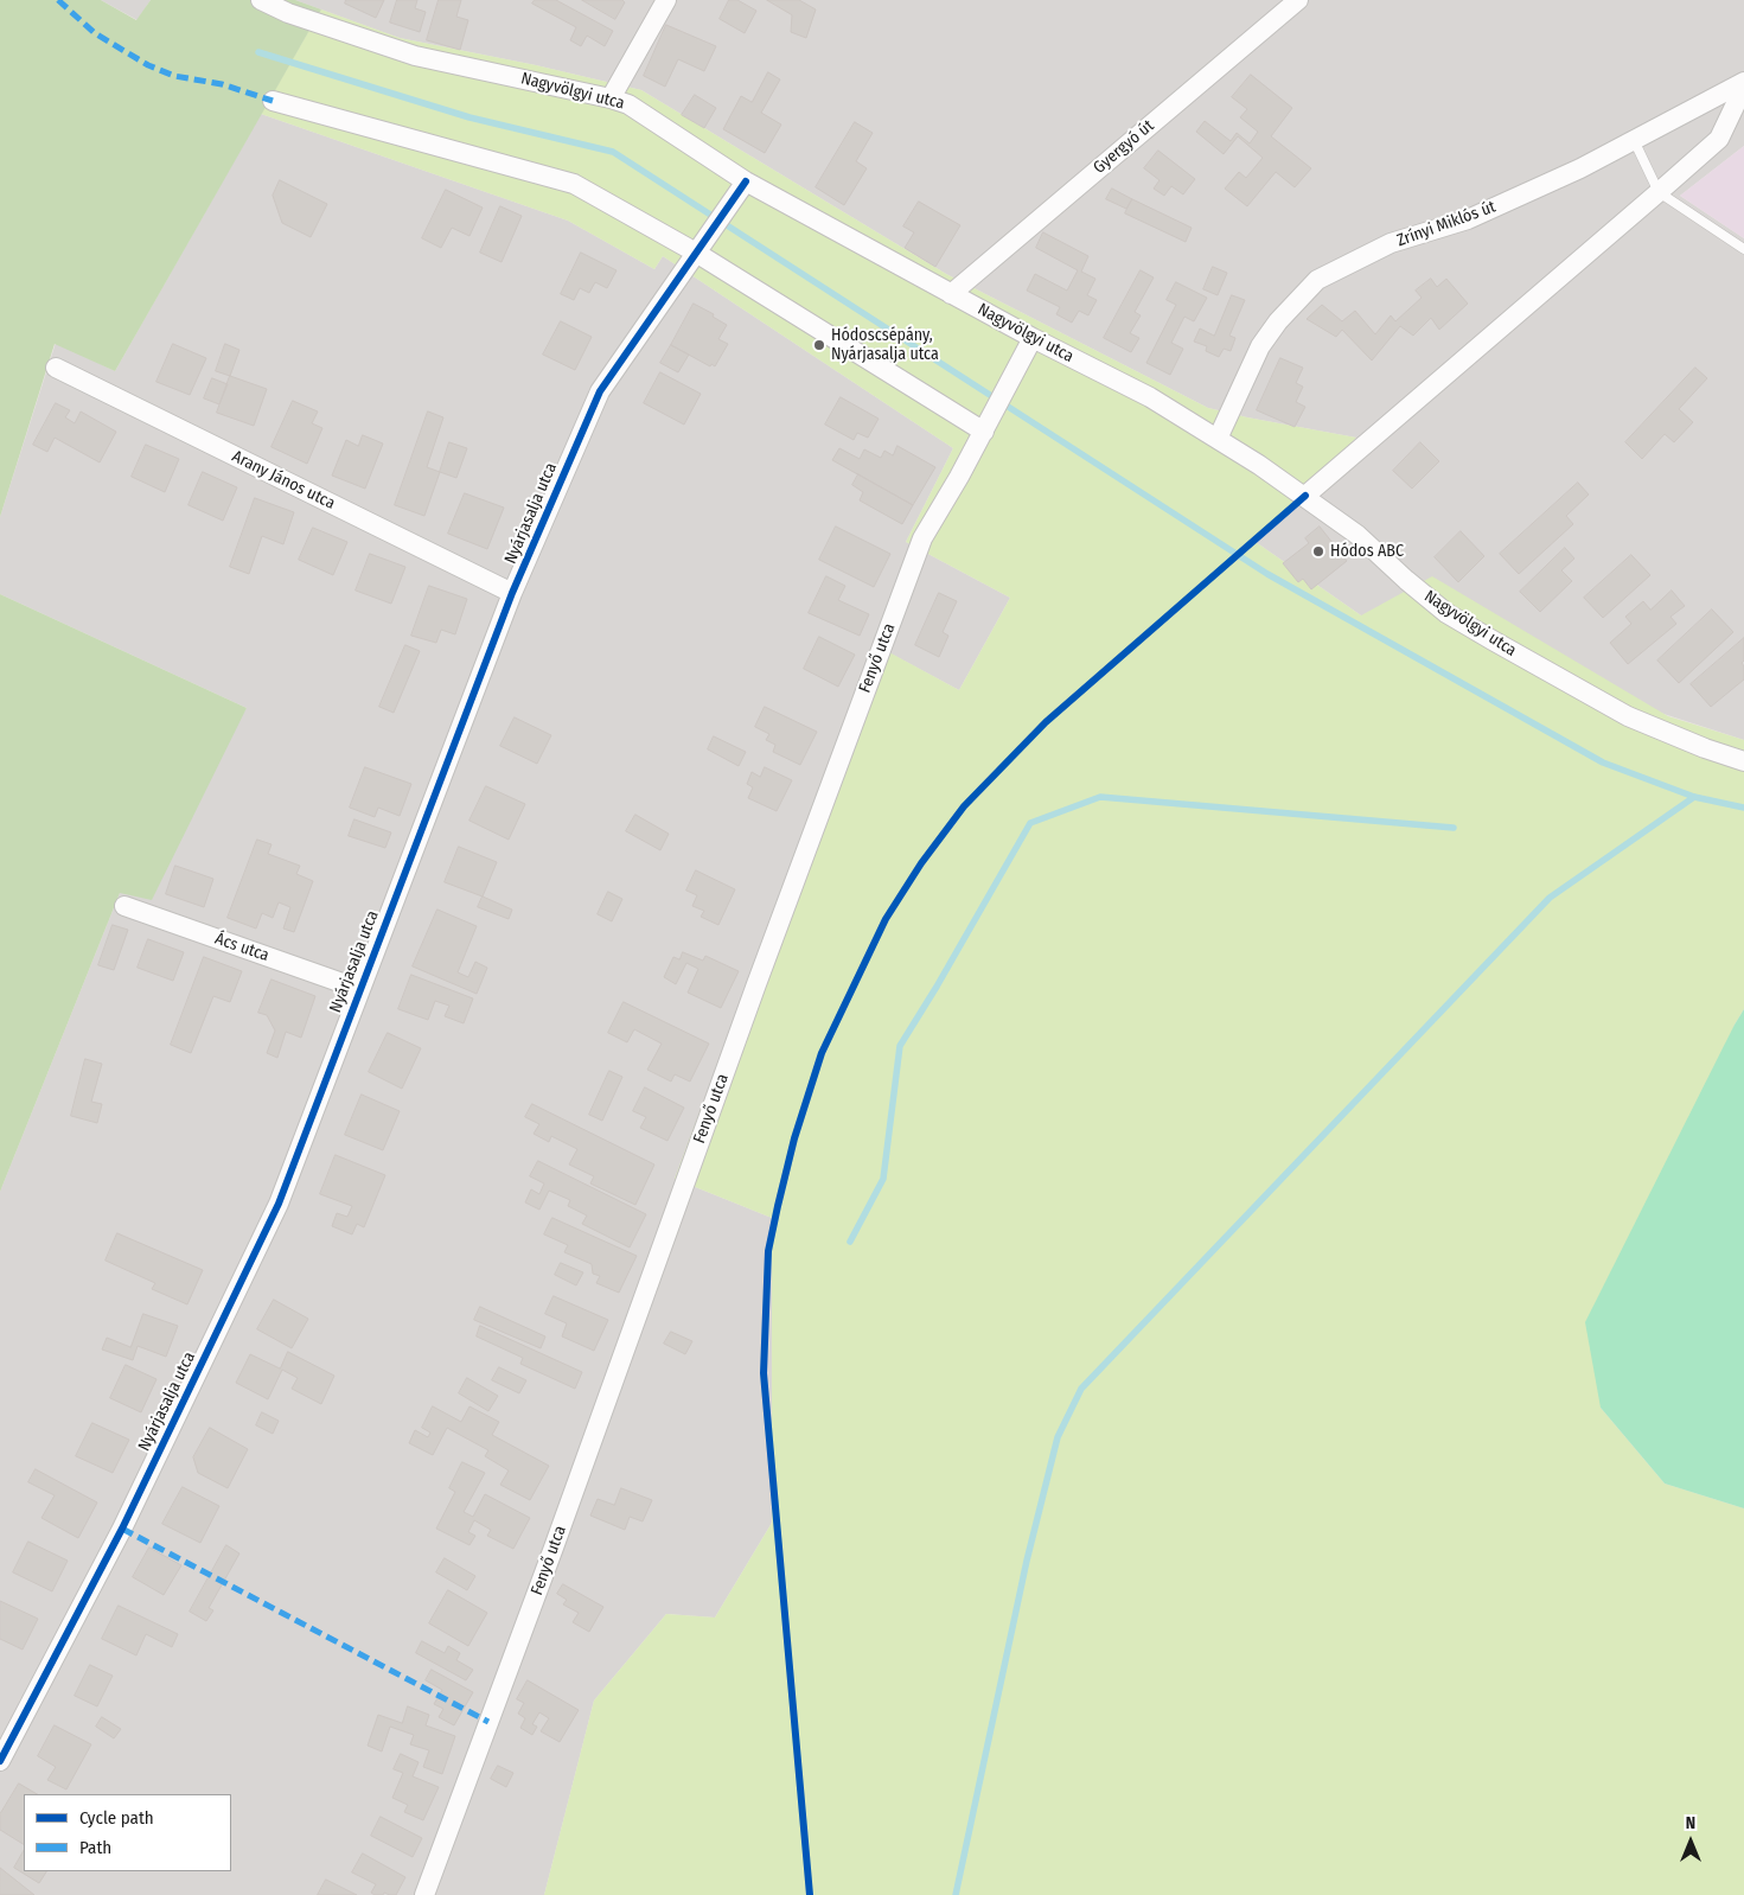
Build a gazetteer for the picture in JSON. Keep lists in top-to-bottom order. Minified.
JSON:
{"streets":{"street":["Nagyvölgyi utca","Gyergyó út","Zrínyi Miklós út","Arany János utca","Nyárjasalja utca","Fenyő utca","Ács utca"]},"crossings":[["Nagyvölgyi utca","Gyergyó út"],["Nagyvölgyi utca","Zrínyi Miklós út"],["Nagyvölgyi utca","Nyárjasalja utca"],["Nagyvölgyi utca","Fenyő utca"],["Arany János utca","Nyárjasalja utca"],["Nyárjasalja utca","Ács utca"]],"places":["Hódoscsépány, Nyárjasalja utca","Hódos ABC"],"legend":["Cycle path","Path"],"north":"top"}
